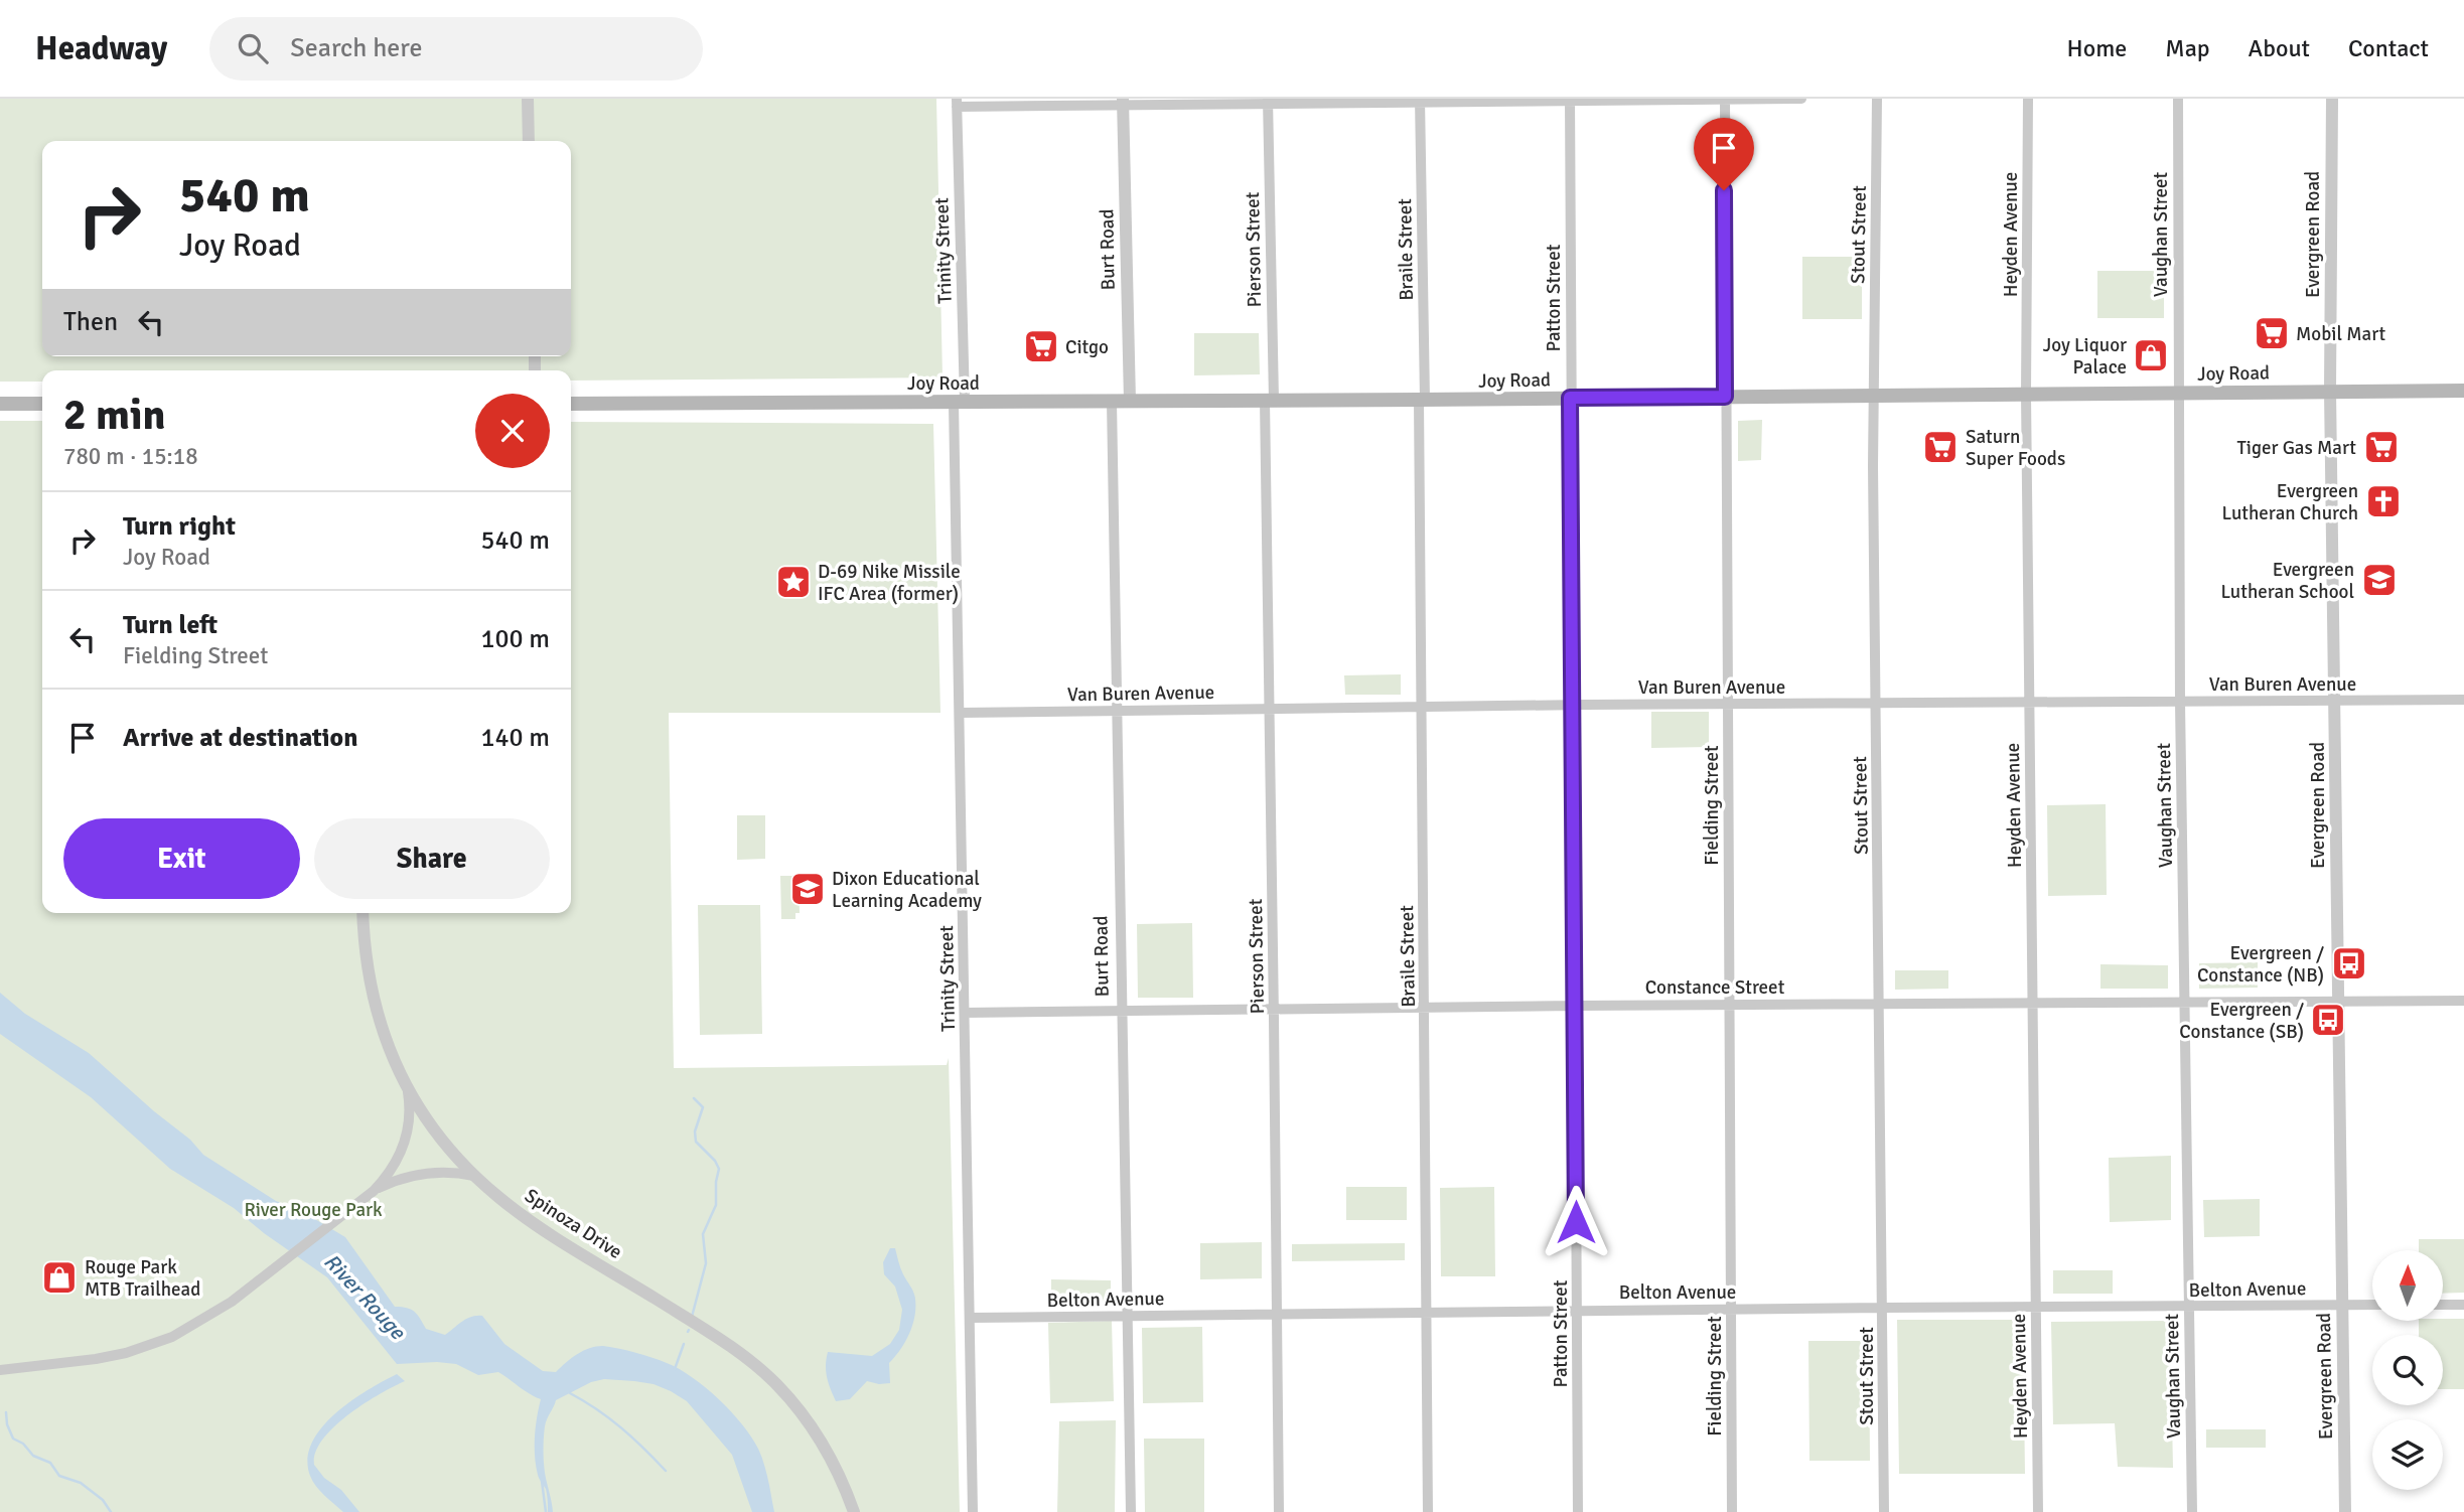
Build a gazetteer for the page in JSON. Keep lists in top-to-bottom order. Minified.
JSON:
{"streets":{"main road":["Joy Road"],"street":["Stout Street","Heyden Avenue","Vaughan Street","Evergreen Road","Burt Road","Pierson Street","Braile Street","Trinity Street","Patton Street","Van Buren Avenue","Fielding Street","Constance Street","Spinoza Drive","Belton Avenue"]},"crossings":[["Stout Street","Joy Road"],["Stout Street","Van Buren Avenue"],["Stout Street","Constance Street"],["Stout Street","Belton Avenue"],["Heyden Avenue","Joy Road"],["Heyden Avenue","Van Buren Avenue"],["Heyden Avenue","Constance Street"],["Heyden Avenue","Belton Avenue"],["Vaughan Street","Joy Road"],["Vaughan Street","Van Buren Avenue"],["Vaughan Street","Constance Street"],["Vaughan Street","Belton Avenue"],["Evergreen Road","Joy Road"],["Evergreen Road","Van Buren Avenue"],["Evergreen Road","Constance Street"],["Evergreen Road","Belton Avenue"],["Burt Road","Joy Road"],["Burt Road","Van Buren Avenue"],["Burt Road","Constance Street"],["Burt Road","Belton Avenue"],["Pierson Street","Joy Road"],["Pierson Street","Van Buren Avenue"],["Pierson Street","Constance Street"],["Pierson Street","Belton Avenue"],["Braile Street","Joy Road"],["Braile Street","Van Buren Avenue"],["Braile Street","Constance Street"],["Braile Street","Belton Avenue"],["Trinity Street","Joy Road"],["Trinity Street","Van Buren Avenue"],["Trinity Street","Constance Street"],["Trinity Street","Belton Avenue"],["Patton Street","Joy Road"],["Patton Street","Van Buren Avenue"],["Patton Street","Constance Street"],["Patton Street","Belton Avenue"],["Joy Road","Fielding Street"],["Van Buren Avenue","Fielding Street"],["Fielding Street","Constance Street"],["Fielding Street","Belton Avenue"]],"water":["River Rouge"],"parks":["River Rouge Park"],"places":{"supermarket":["Mobil Mart","Citgo","Saturn Super Foods","Tiger Gas Mart"],"shop":["Joy Liquor Palace","Rouge Park MTB Trailhead"],"church":["Evergreen Lutheran Church"],"school or university":["Evergreen Lutheran School","Dixon Educational Learning Academy"],"place":["D-69 Nike Missile IFC Area (former)"],"bus stop":["Evergreen / Constance (NB)","Evergreen / Constance (SB)"]},"north":"top","page":{"header":"Headway","search":"Search here","nav":["Home","Map","About","Contact"],"turn":["540 m","Joy Road"],"then":"Then","heading":["2 min","780 m · 15:18"],"list":[{"name":"Turn right","note":"Joy Road","value":"540 m"},{"name":"Turn left","note":"Fielding Street","value":"100 m"},{"name":"Arrive at destination","value":"140 m"}],"buttons":["Exit","Share"]}}
